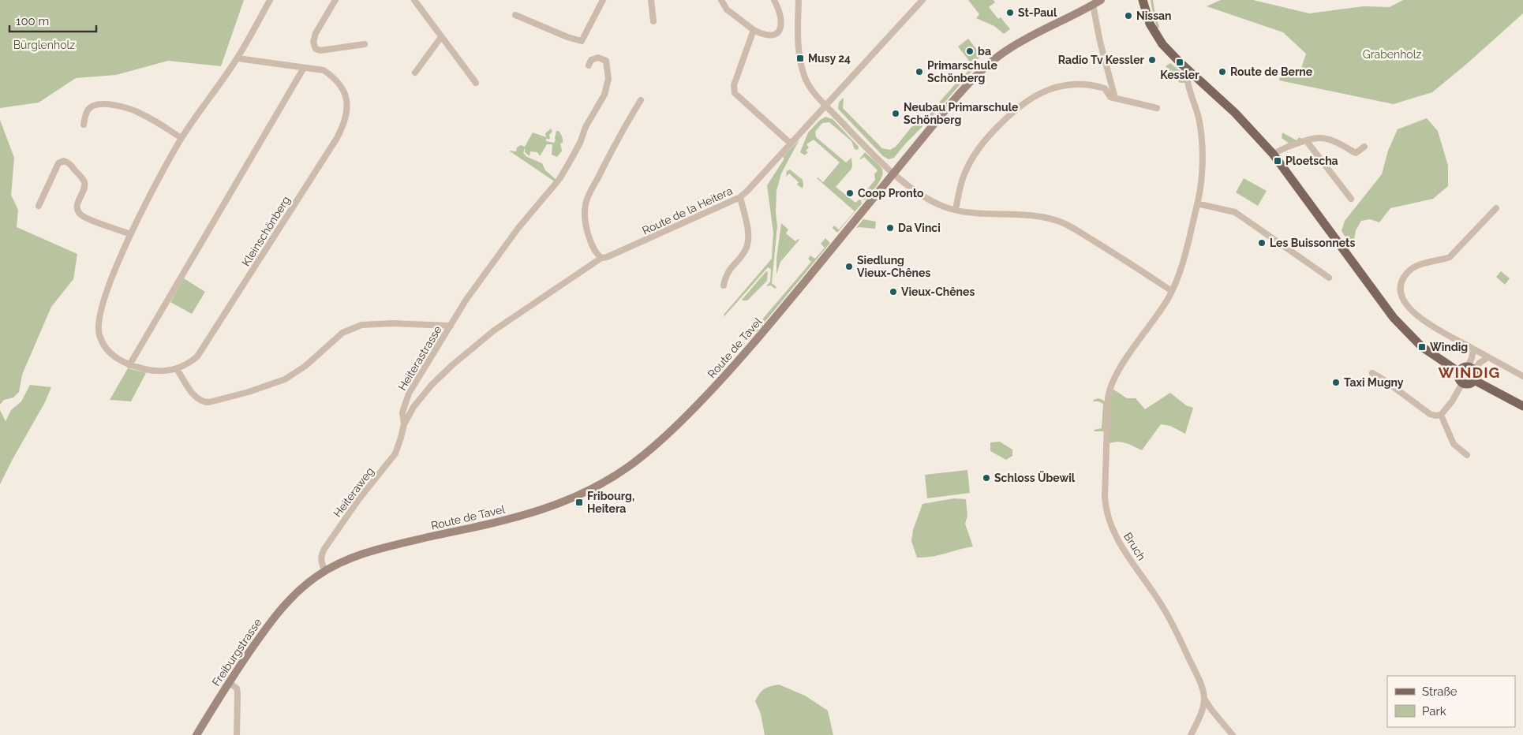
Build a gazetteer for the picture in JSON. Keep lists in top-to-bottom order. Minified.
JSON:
{"streets":{"main road":["Route de Tavel","Freiburgstrasse"],"street":["Route de la Heitera","Kleinschönberg","Heiterastrasse","Heiteraweg","Bruch"]},"crossings":[["Route de la Heitera","Heiterastrasse"],["Route de Tavel","Heiteraweg"],["Route de Tavel","Freiburgstrasse"],["Heiterastrasse","Heiteraweg"]],"districts":["WINDIG"],"parks":["Bürglenholz","Grabenholz"],"places":{"other":["St-Paul","Nissan","ba","Radio Tv Kessler","Primarschule Schönberg","Route de Berne","Neubau Primarschule Schönberg","Coop Pronto","Da Vinci","Les Buissonnets","Siedlung Vieux-Chênes","Vieux-Chênes","Taxi Mugny","Schloss Übewil"],"transit":["Musy 24","Kessler","Ploetscha","Windig","Fribourg, Heitera"]},"legend":["Straße","Park"],"scale_bar":"100 m"}
